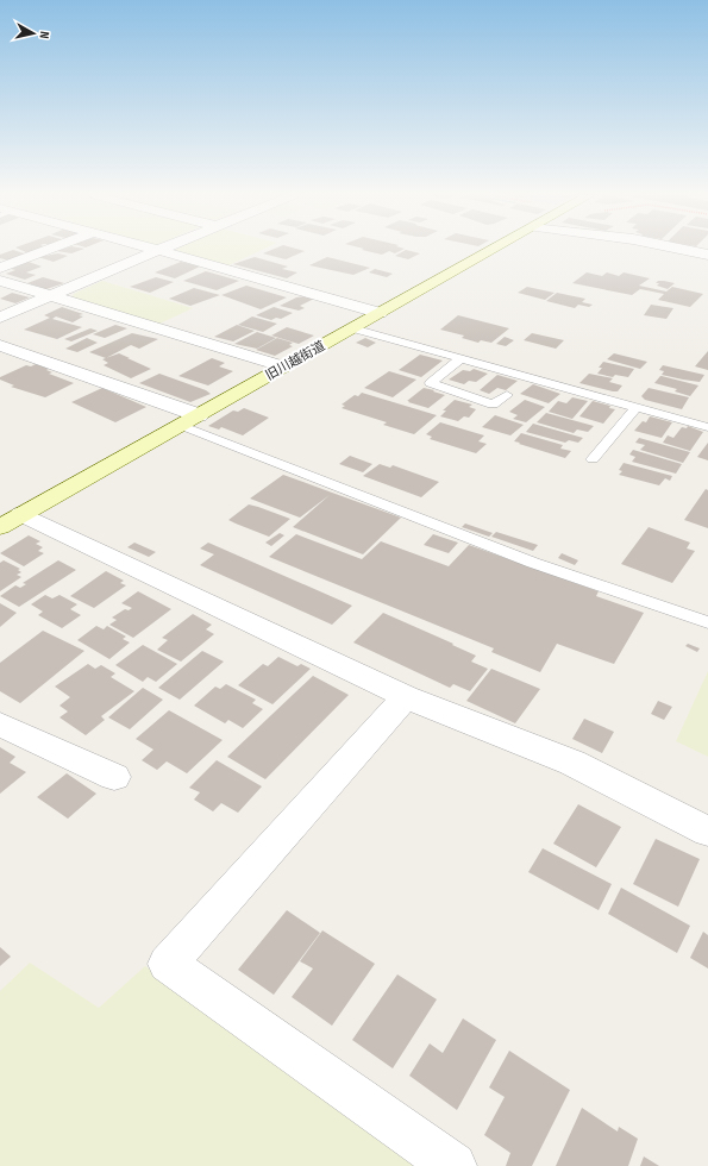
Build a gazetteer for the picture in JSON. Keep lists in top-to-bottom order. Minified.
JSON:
{"streets":{"main road":["旧川越街道"]},"north":"right"}
